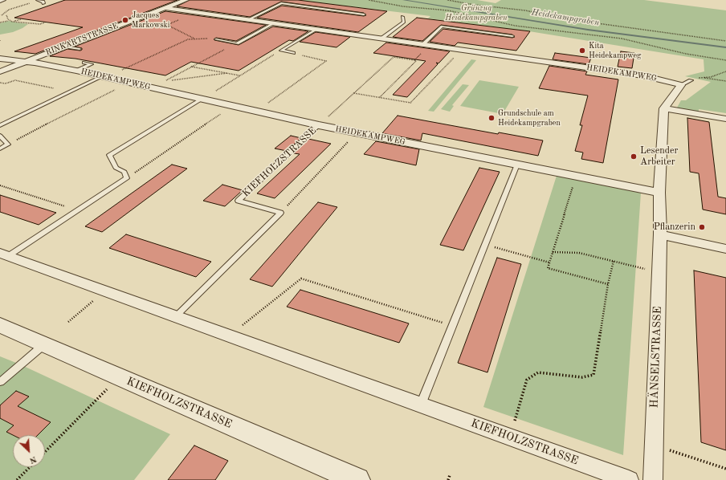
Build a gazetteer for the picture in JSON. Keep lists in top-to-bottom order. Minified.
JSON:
{"streets":{"street":["RINKARTSTRASSE","HEIDEKAMPWEG","KIEFHOLZSTRASSE","HÄNSELSTRASSE"]},"crossings":[["RINKARTSTRASSE","HEIDEKAMPWEG"],["HEIDEKAMPWEG","KIEFHOLZSTRASSE"],["HEIDEKAMPWEG","HÄNSELSTRASSE"]],"water":["Heidekampgraben"],"parks":["Grünzug Heidekampgraben"],"places":["Jacques Markowski","Kita Heidekampweg","Grundschule am Heidekampgraben","Lesender Arbeiter","Pflanzerin"],"north":"bottom right"}
